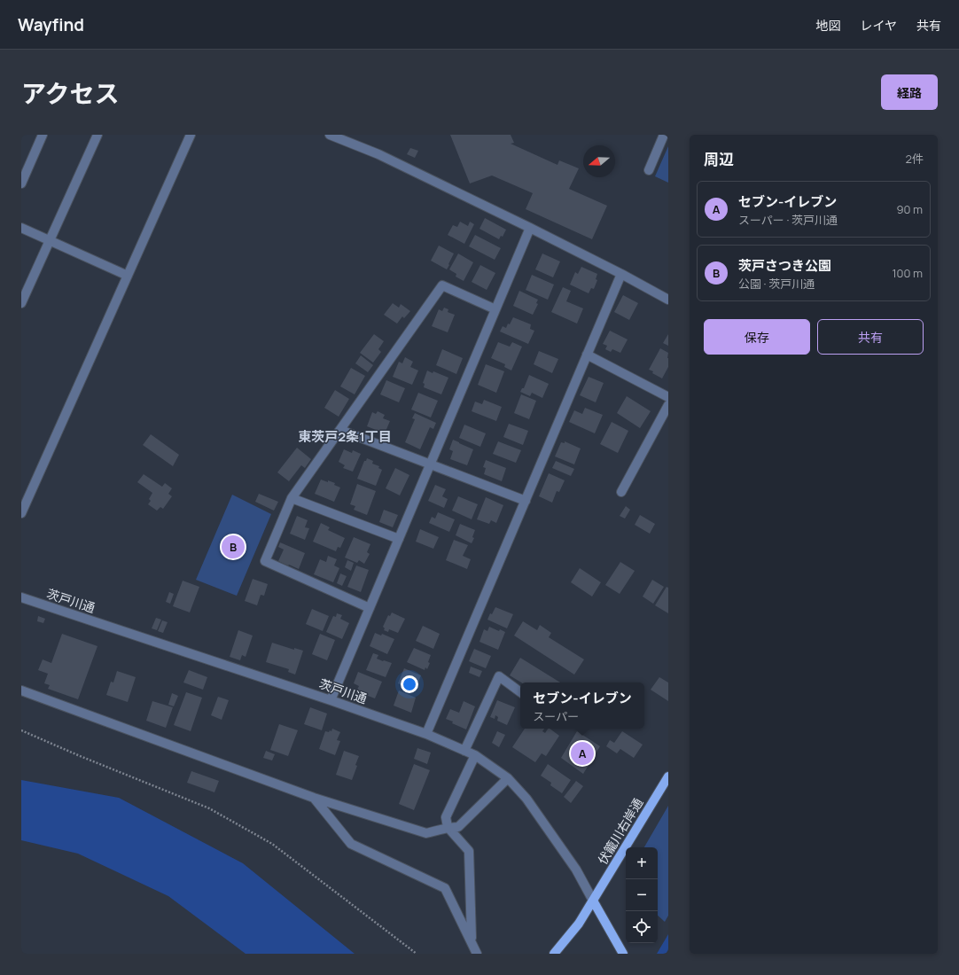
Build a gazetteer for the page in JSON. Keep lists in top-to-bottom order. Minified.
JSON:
{"streets":{"main road":["伏籠川右岸通"],"street":["茨戸川通"]},"crossings":[["茨戸川通","伏籠川右岸通"]],"districts":["東茨戸2条1丁目"],"north":"left","page":{"header":"Wayfind","nav":["地図","レイヤ","共有"],"title":"アクセス","buttons":["経路",["保存","共有"]],"heading":["周辺","2件"],"list":[{"mark":"A","name":"セブン-イレブン","note":"スーパー · 茨戸川通","value":"90 m"},{"mark":"B","name":"茨戸さつき公園","note":"公園 · 茨戸川通","value":"100 m"}],"pins":["B","A"],"popup":["セブン-イレブン","スーパー"],"map_buttons":["+","−"]}}
